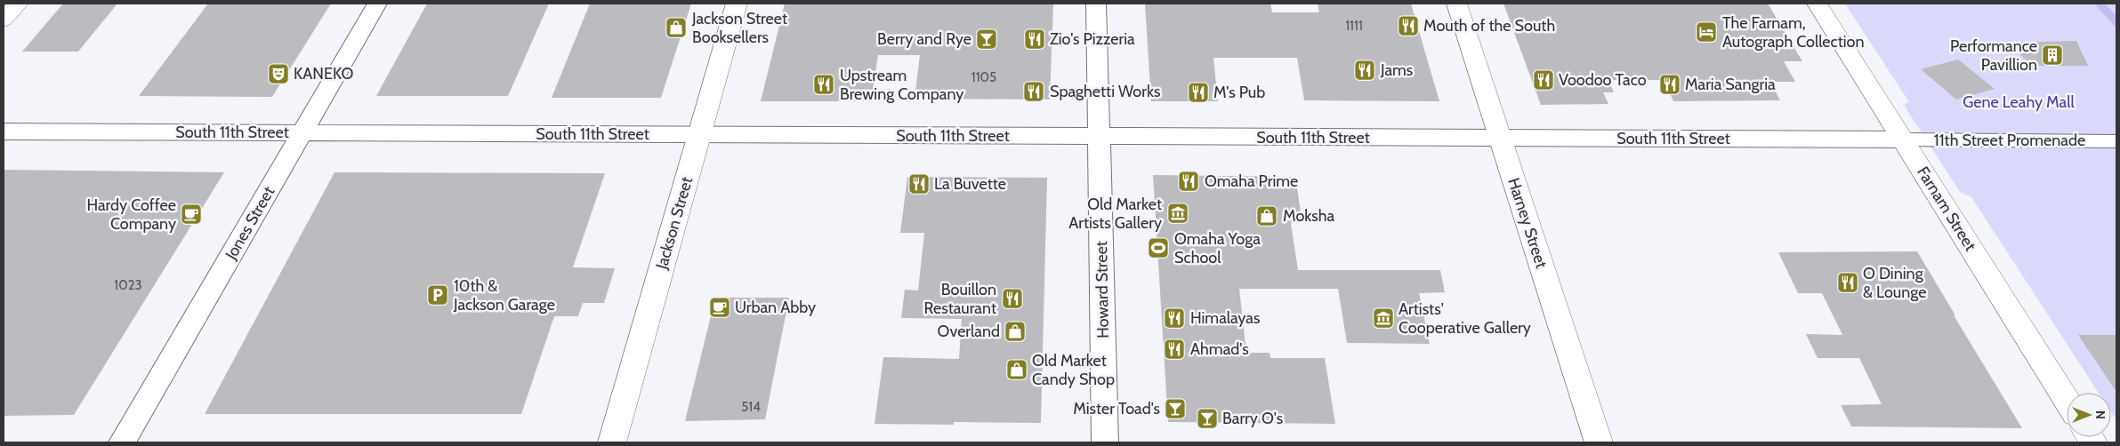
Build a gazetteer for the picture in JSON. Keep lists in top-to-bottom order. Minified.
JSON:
{"streets":{"main road":["Farnam Street","Jackson Street","Harney Street"],"street":["South 11th Street","11th Street Promenade","Jones Street","Howard Street"]},"crossings":[["South 11th Street","11th Street Promenade"],["South 11th Street","Farnam Street"],["South 11th Street","Jones Street"],["South 11th Street","Jackson Street"],["South 11th Street","Harney Street"],["South 11th Street","Howard Street"],["11th Street Promenade","Farnam Street"]],"parks":["Gene Leahy Mall"],"places":{"restaurant":["Mouth of the South","Zio's Pizzeria","Jams","Voodoo Taco","Upstream Brewing Company","Maria Sangria","Spaghetti Works","M's Pub","Omaha Prime","La Buvette","O Dining & Lounge","Bouillon Restaurant","Himalayas","Ahmad's"],"shop":["Jackson Street Booksellers","Moksha","Overland","Old Market Candy Shop"],"hotel":["The Farnam, Autograph Collection"],"bar":["Berry and Rye","Mister Toad's","Barry O's"],"building":["Performance Pavillion"],"theatre":["KANEKO"],"museum":["Old Market Artists Gallery","Artists' Cooperative Gallery"],"cafe":["Hardy Coffee Company","Urban Abby"],"sports":["Omaha Yoga School"],"parking":["10th & Jackson Garage"]},"house_numbers":["1111","1105","1023","514"],"north":"right"}
